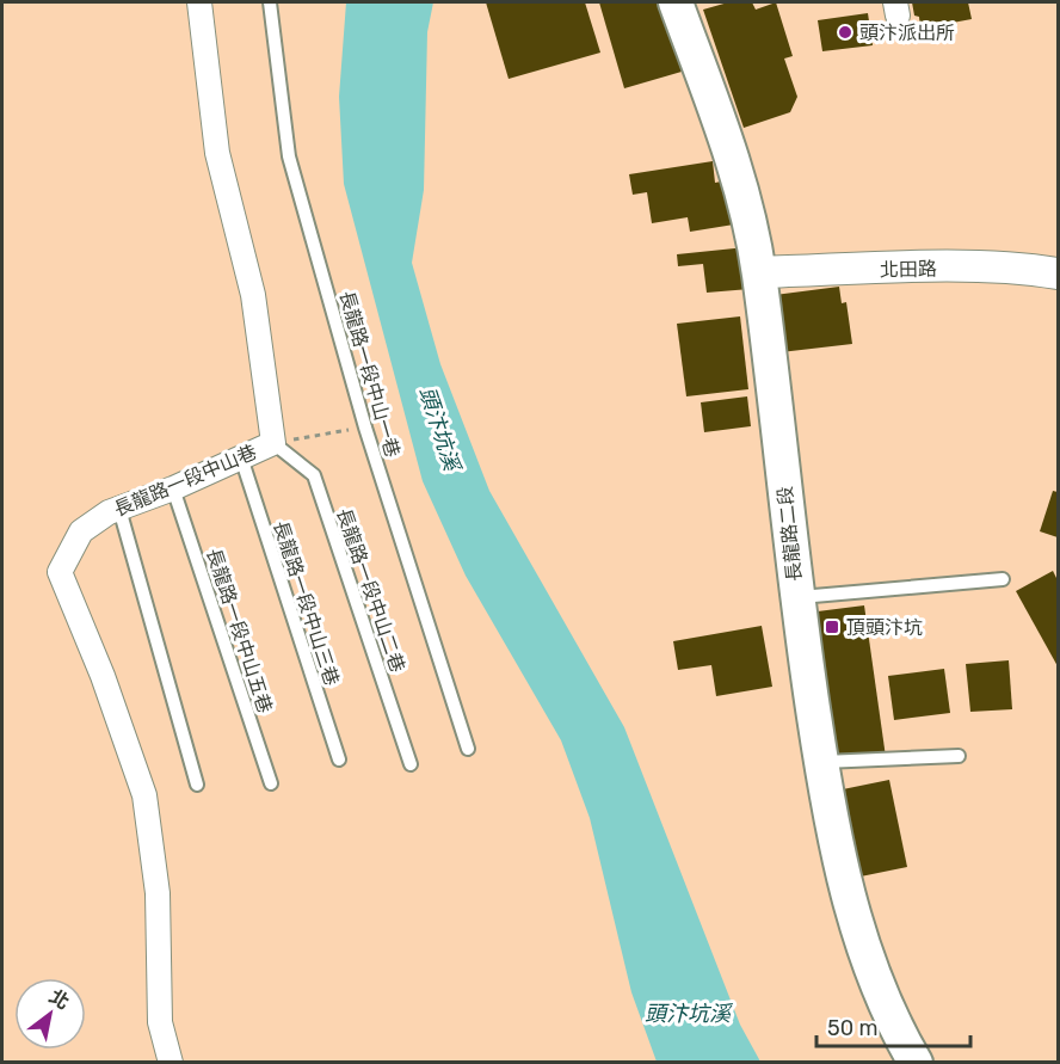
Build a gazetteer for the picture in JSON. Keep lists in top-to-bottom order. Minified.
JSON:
{"streets":{"main road":["長龍路二段"],"street":["北田路","長龍路一段中山巷"],"lane":["長龍路一段中山一巷","長龍路一段中山二巷","長龍路一段中山三巷","長龍路一段中山五巷"]},"crossings":[["北田路","長龍路二段"],["長龍路一段中山巷","長龍路一段中山二巷"],["長龍路一段中山巷","長龍路一段中山三巷"],["長龍路一段中山巷","長龍路一段中山五巷"]],"water":["頭汴坑溪"],"places":{"other":["頭汴派出所"],"transit":["頂頭汴坑"]},"scale_bar":"50 m","north":"top right"}
